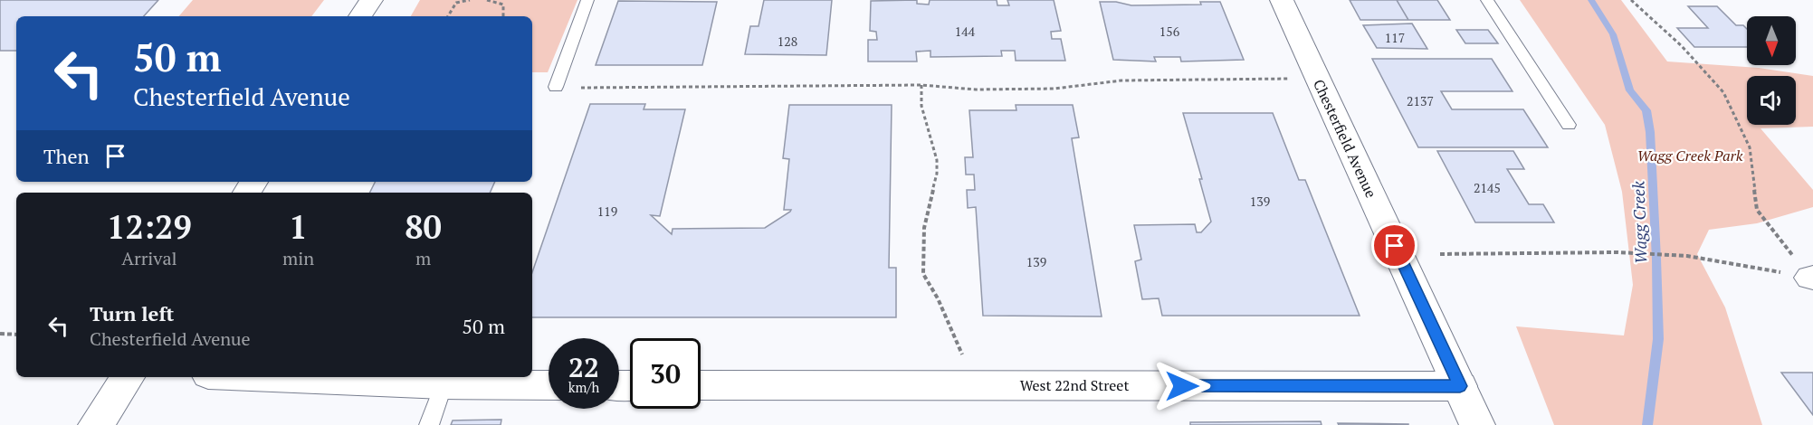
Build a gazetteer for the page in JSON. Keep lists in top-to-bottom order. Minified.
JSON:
{"streets":{"street":["Chesterfield Avenue","West 22nd Street"]},"crossings":[["Chesterfield Avenue","West 22nd Street"]],"water":["Wagg Creek"],"parks":["Wagg Creek Park"],"house_numbers":["144","156","117","128","2137","2145","139","119","139"],"north":"bottom","page":{"turn":["50 m","Chesterfield Avenue"],"then":"Then","eta":["12:29","Arrival","1","min","80","m"],"list":[{"name":"Turn left","note":"Chesterfield Avenue","value":"50 m"}],"speed":"22 km/h","limit":"30"}}
